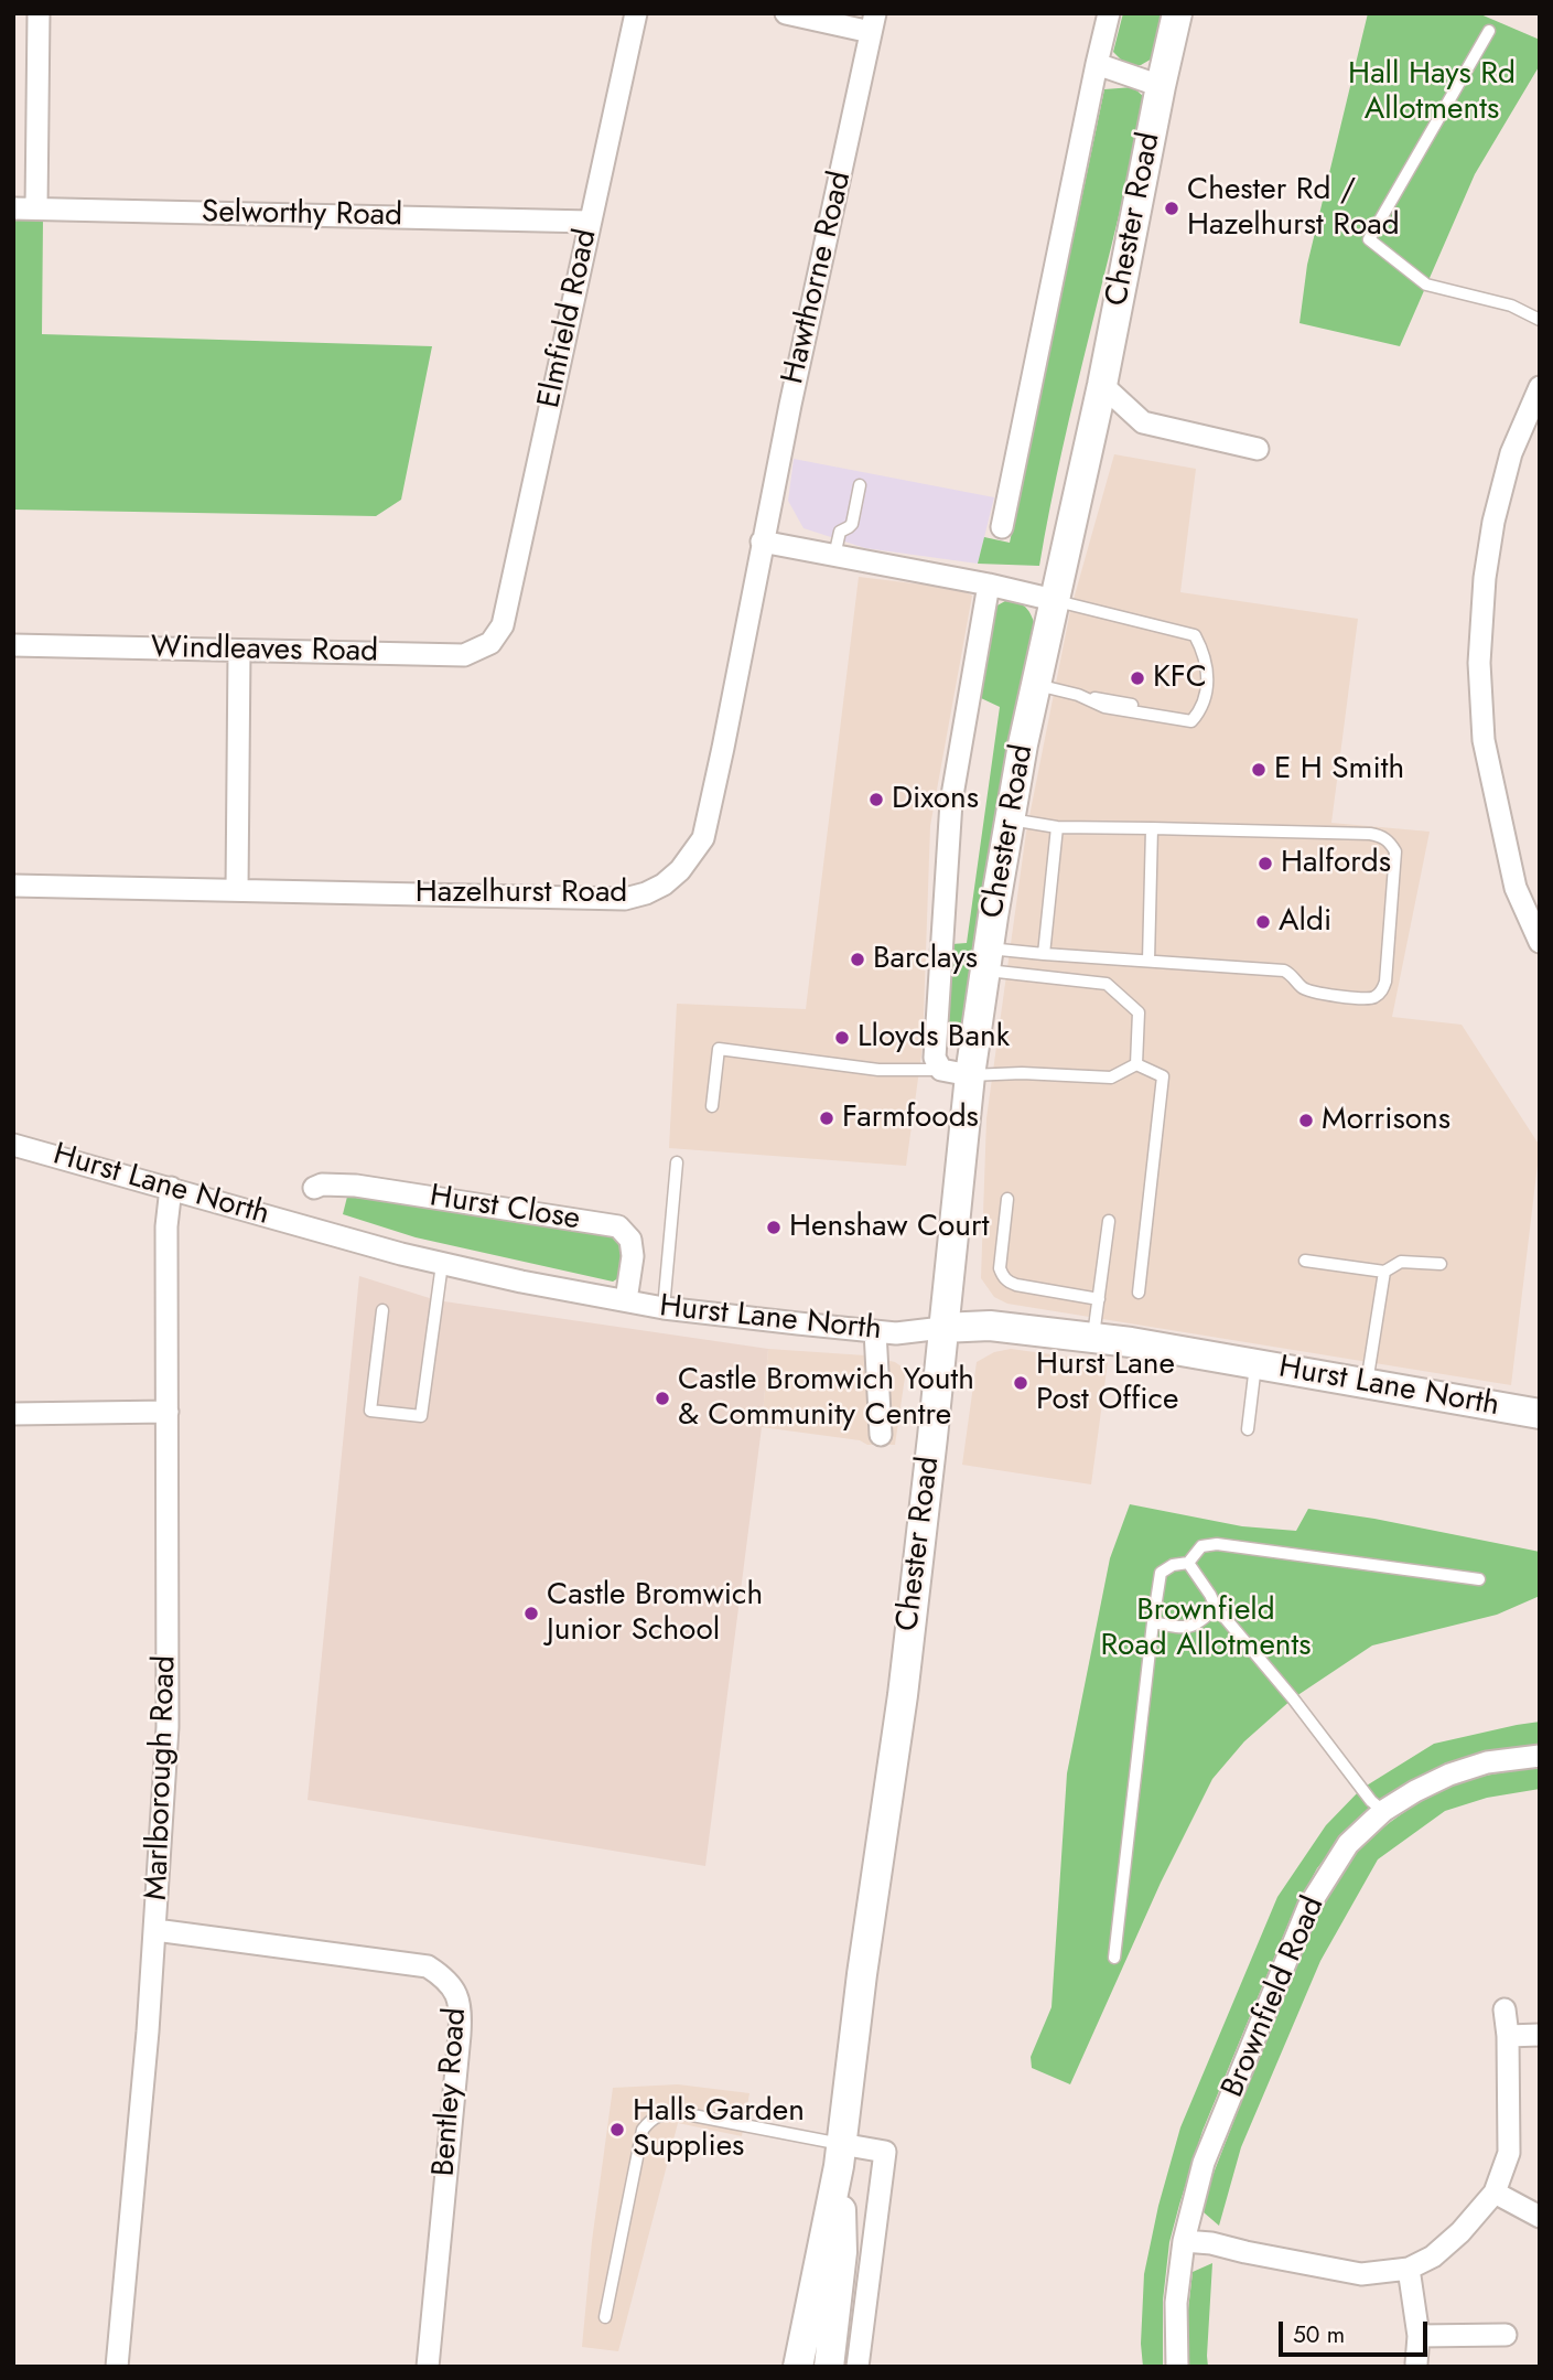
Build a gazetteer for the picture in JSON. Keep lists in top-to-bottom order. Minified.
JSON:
{"streets":{"main road":["Chester Road","Hurst Lane North"],"street":["Selworthy Road","Hawthorne Road","Elmfield Road","Windleaves Road","Hazelhurst Road","Hurst Close","Marlborough Road","Brownfield Road","Bentley Road"]},"crossings":[["Selworthy Road","Elmfield Road"],["Chester Road","Hurst Lane North"],["Hawthorne Road","Hazelhurst Road"],["Elmfield Road","Windleaves Road"],["Hurst Lane North","Hurst Close"],["Hurst Lane North","Marlborough Road"],["Marlborough Road","Bentley Road"]],"parks":["Hall Hays Rd Allotments","Brownfield Road Allotments"],"places":["Chester Rd / Hazelhurst Road","KFC","E H Smith","Dixons","Halfords","Aldi","Barclays","Lloyds Bank","Farmfoods","Morrisons","Henshaw Court","Hurst Lane Post Office","Castle Bromwich Youth & Community Centre","Castle Bromwich Junior School","Halls Garden Supplies"],"scale_bar":"50 m"}
